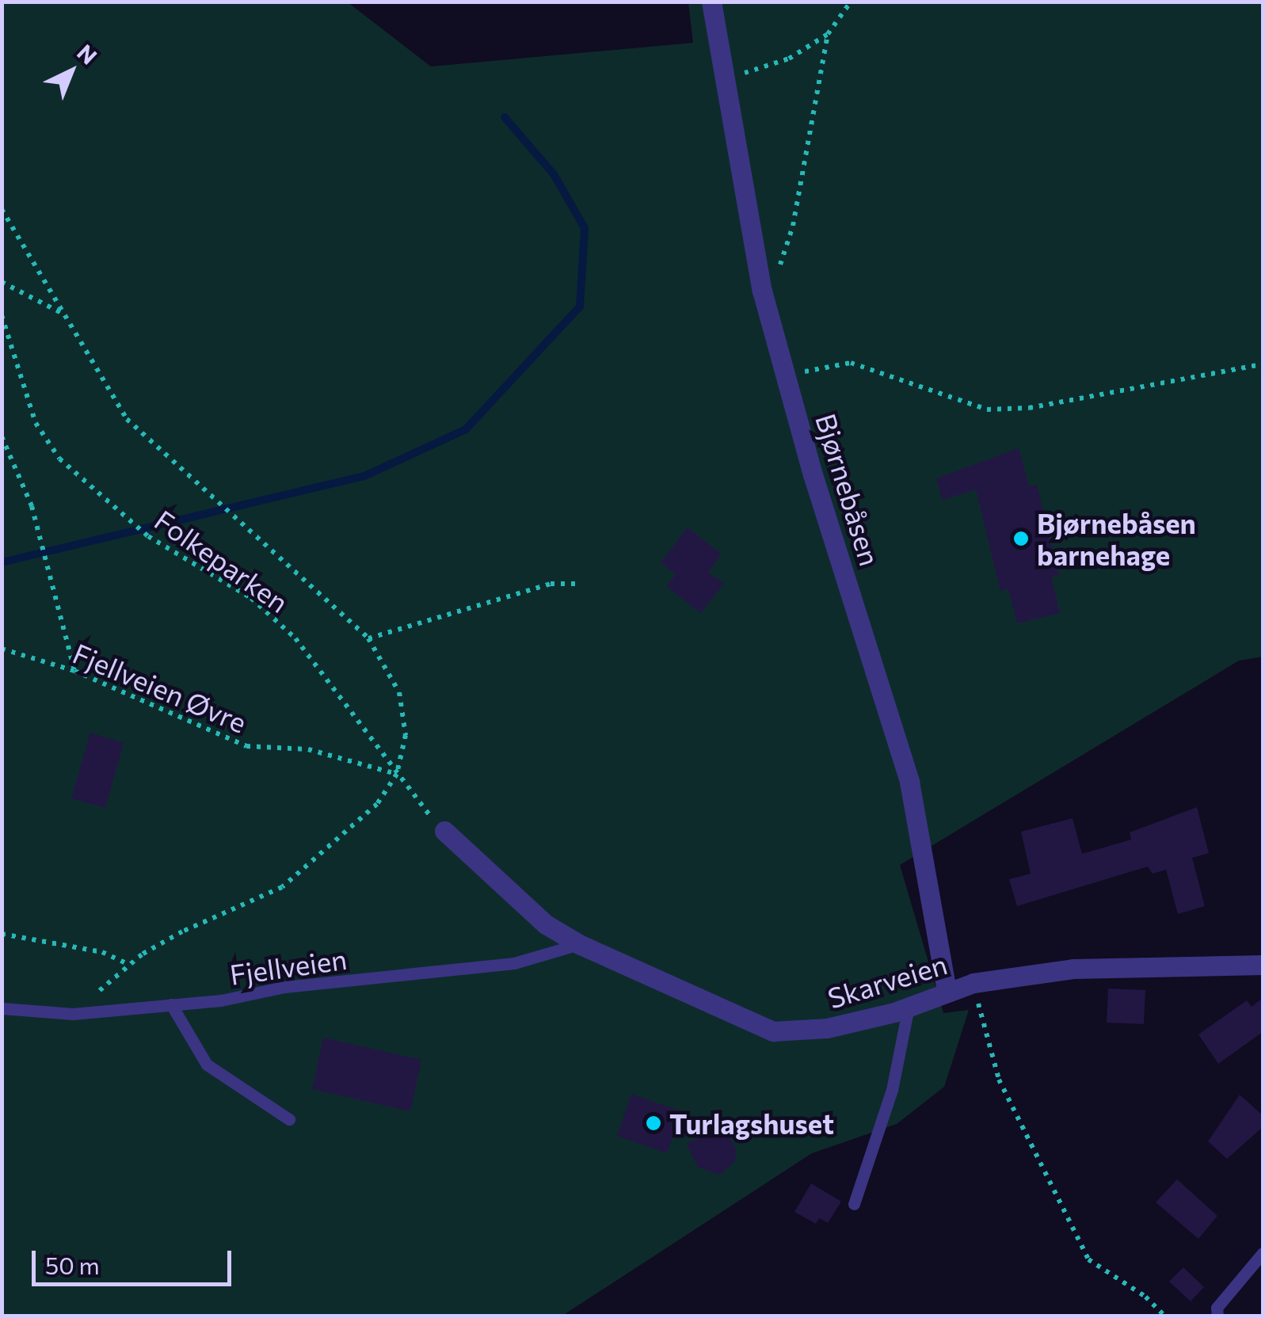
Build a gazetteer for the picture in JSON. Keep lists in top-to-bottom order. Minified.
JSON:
{"streets":{"street":["Bjørnebåsen","Skarveien"],"lane":["Fjellveien"],"path":["Folkeparken","Fjellveien Øvre"]},"crossings":[["Bjørnebåsen","Skarveien"],["Folkeparken","Fjellveien Øvre"],["Folkeparken","Skarveien"],["Fjellveien","Skarveien"]],"places":["Bjørnebåsen barnehage","Turlagshuset"],"scale_bar":"50 m","north":"top right"}
